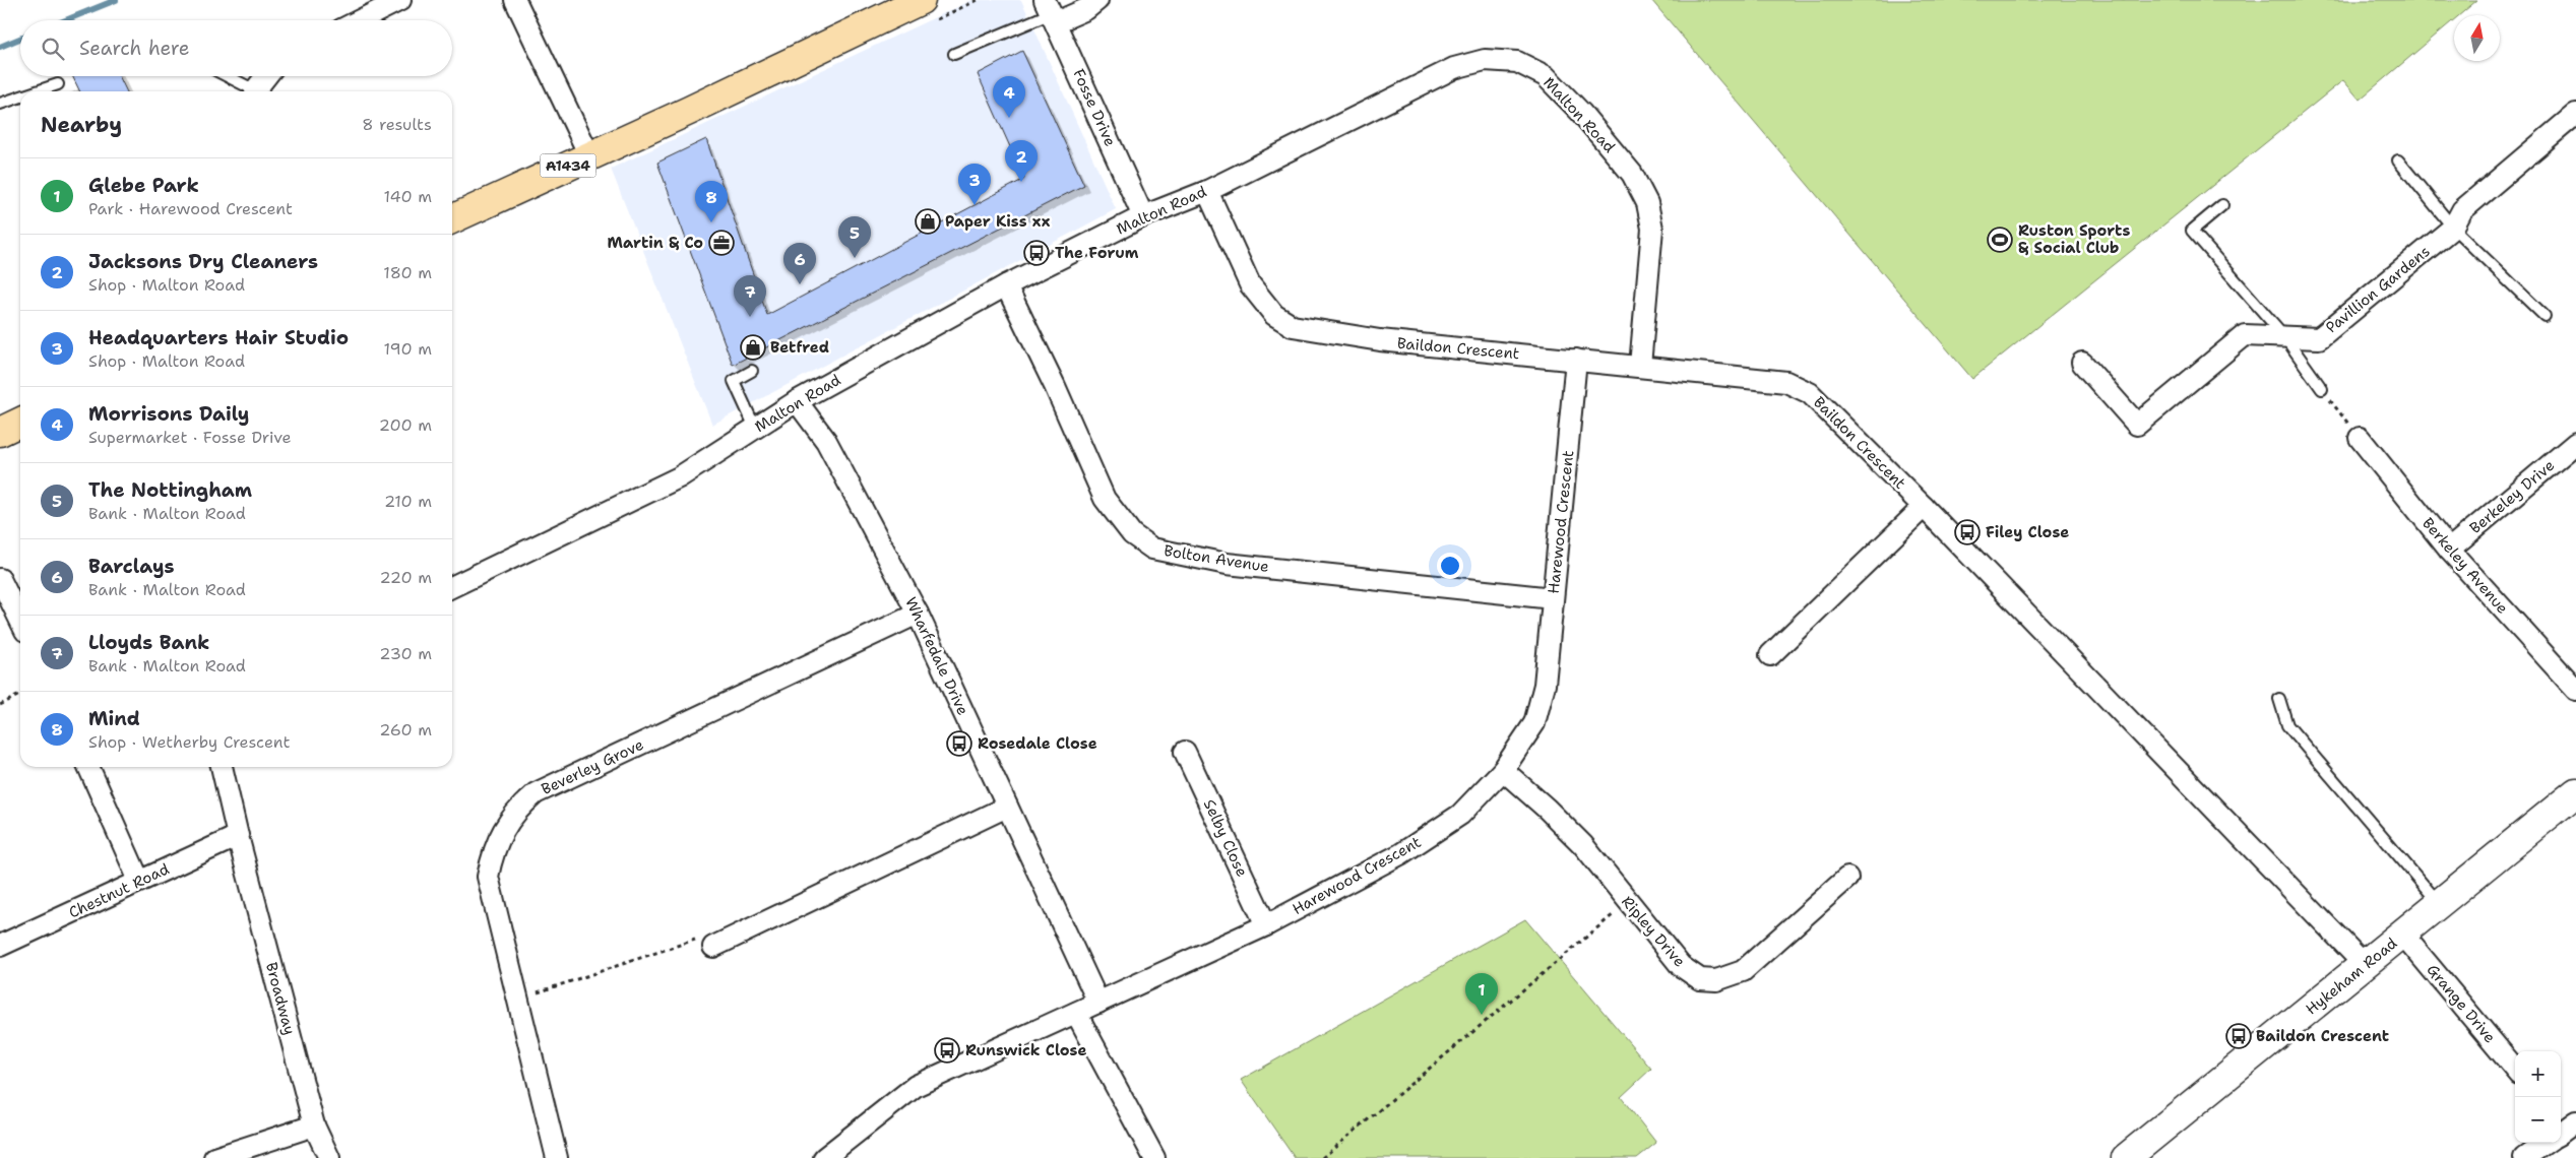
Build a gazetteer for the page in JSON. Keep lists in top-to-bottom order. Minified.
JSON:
{"streets":{"main road":["A1434"],"street":["Fosse Drive","Malton Road","Pavillion Gardens","Baildon Crescent","Berkeley Drive","Harewood Crescent","Bolton Avenue","Berkeley Avenue","Wharfedale Drive","Beverley Grove","Selby Close","Chestnut Road","Ripley Drive","Hykeham Road","Broadway","Grange Drive"]},"crossings":[["Fosse Drive","Malton Road"],["Malton Road","Baildon Crescent"],["Malton Road","Bolton Avenue"],["Malton Road","Wharfedale Drive"],["Baildon Crescent","Harewood Crescent"],["Baildon Crescent","Hykeham Road"],["Berkeley Drive","Berkeley Avenue"],["Harewood Crescent","Bolton Avenue"],["Harewood Crescent","Wharfedale Drive"],["Harewood Crescent","Selby Close"],["Harewood Crescent","Ripley Drive"],["Wharfedale Drive","Beverley Grove"],["Chestnut Road","Broadway"],["Hykeham Road","Grange Drive"]],"places":{"shop":["Paper Kiss xx","Betfred"],"sports":["Ruston Sports & Social Club"],"office":["Martin & Co"],"bus stop":["The Forum","Filey Close","Rosedale Close","Baildon Crescent","Runswick Close"]},"north":"top","page":{"search":"Search here","pins":["4","2","3","8","5","6","7","1"],"heading":["Nearby","8 results"],"list":[{"mark":"1","name":"Glebe Park","note":"Park · Harewood Crescent","value":"140 m"},{"mark":"2","name":"Jacksons Dry Cleaners","note":"Shop · Malton Road","value":"180 m"},{"mark":"3","name":"Headquarters Hair Studio","note":"Shop · Malton Road","value":"190 m"},{"mark":"4","name":"Morrisons Daily","note":"Supermarket · Fosse Drive","value":"200 m"},{"mark":"5","name":"The Nottingham","note":"Bank · Malton Road","value":"210 m"},{"mark":"6","name":"Barclays","note":"Bank · Malton Road","value":"220 m"},{"mark":"7","name":"Lloyds Bank","note":"Bank · Malton Road","value":"230 m"},{"mark":"8","name":"Mind","note":"Shop · Wetherby Crescent","value":"260 m"}],"map_buttons":["+","−"]}}
